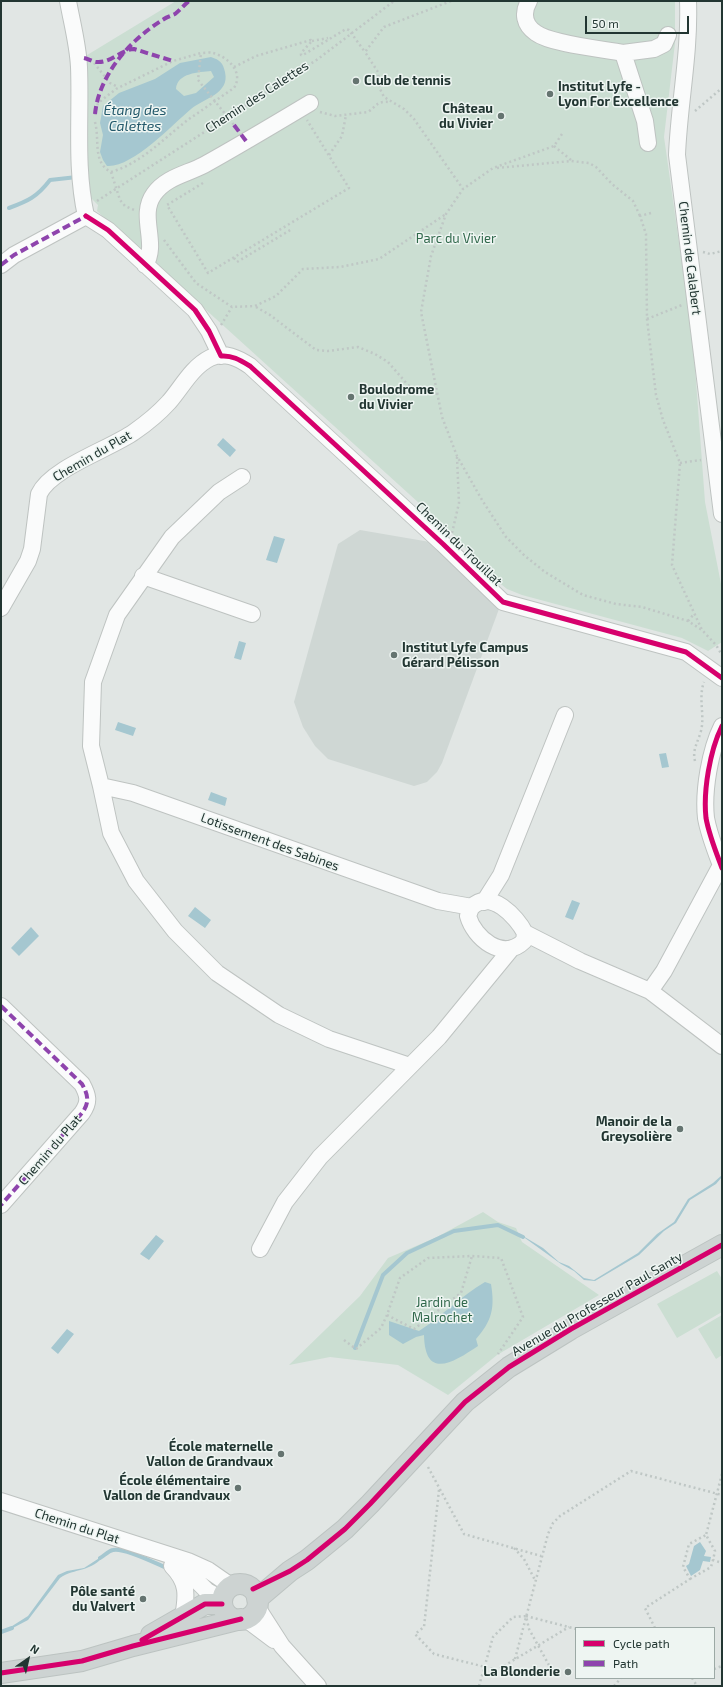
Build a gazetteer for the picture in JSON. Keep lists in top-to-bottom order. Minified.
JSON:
{"streets":{"main road":["Avenue du Professeur Paul Santy"],"street":["Chemin de Calabert","Chemin du Plat","Chemin du Trouillat","Lotissement des Sabines"],"path":["Chemin des Calettes"]},"crossings":[["Chemin du Plat","Chemin du Trouillat"],["Chemin du Plat","Avenue du Professeur Paul Santy"]],"water":["Étang des Calettes"],"parks":["Parc du Vivier","Jardin de Malrochet"],"places":["Club de tennis","Institut Lyfe - Lyon For Excellence","Château du Vivier","Boulodrome du Vivier","Institut Lyfe Campus Gérard Pélisson","Manoir de la Greysolière","École maternelle Vallon de Grandvaux","École élémentaire Vallon de Grandvaux","Pôle santé du Valvert","La Blonderie"],"legend":["Cycle path","Path"],"scale_bar":"50 m","north":"top right"}
